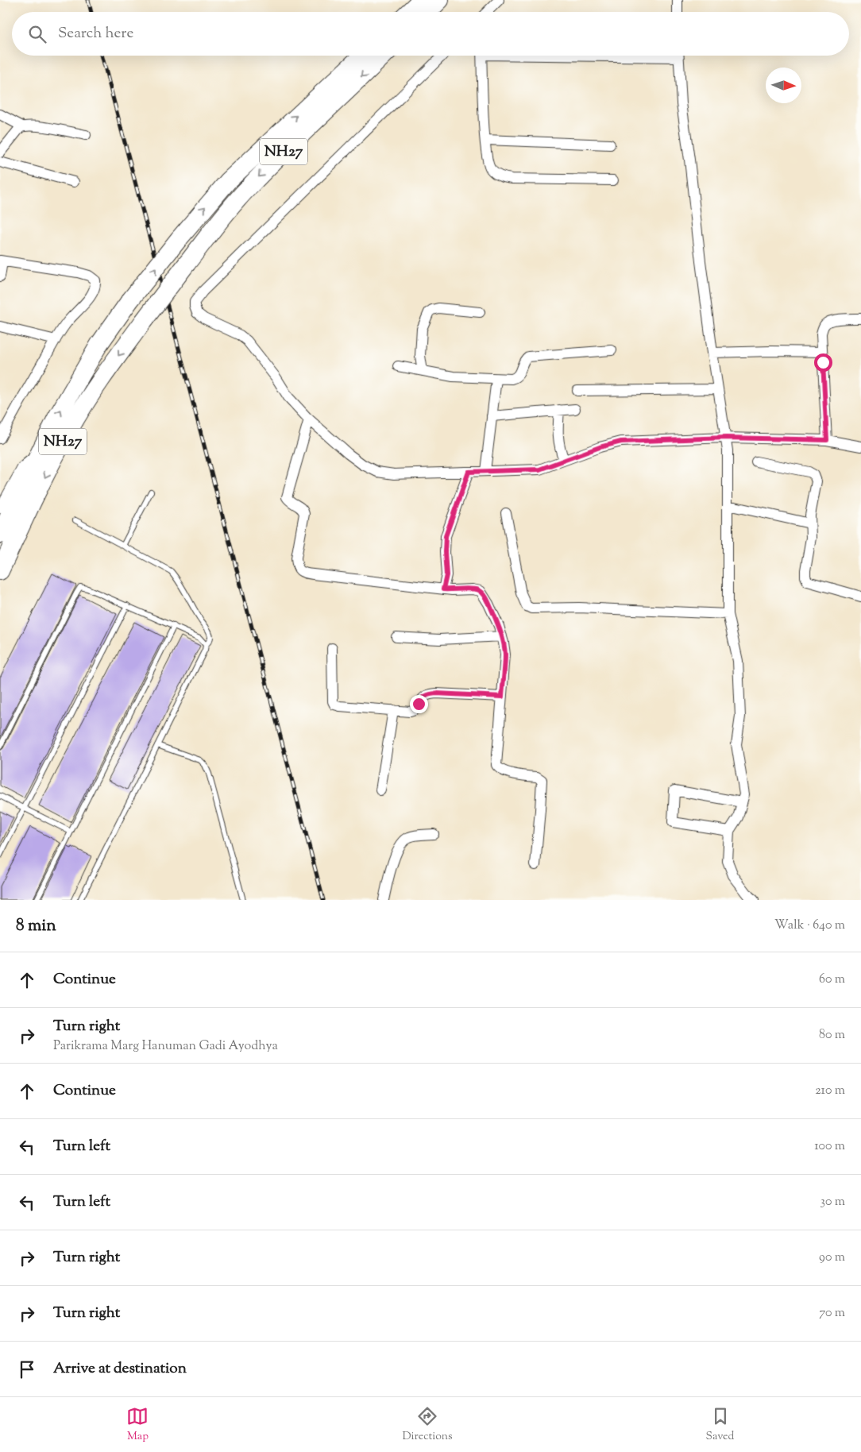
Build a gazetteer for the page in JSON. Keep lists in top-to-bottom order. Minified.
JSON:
{"streets":{"highway":["NH27"]},"north":"right","page":{"search":"Search here","heading":["8 min","Walk · 640 m"],"list":[["Continue","60 m"],["Turn right","Parikrama Marg Hanuman Gadi Ayodhya","80 m"],["Continue","210 m"],["Turn left","100 m"],["Turn left","30 m"],["Turn right","90 m"],["Turn right","70 m"],"Arrive at destination"],"nav":["Map","Directions","Saved"]}}
